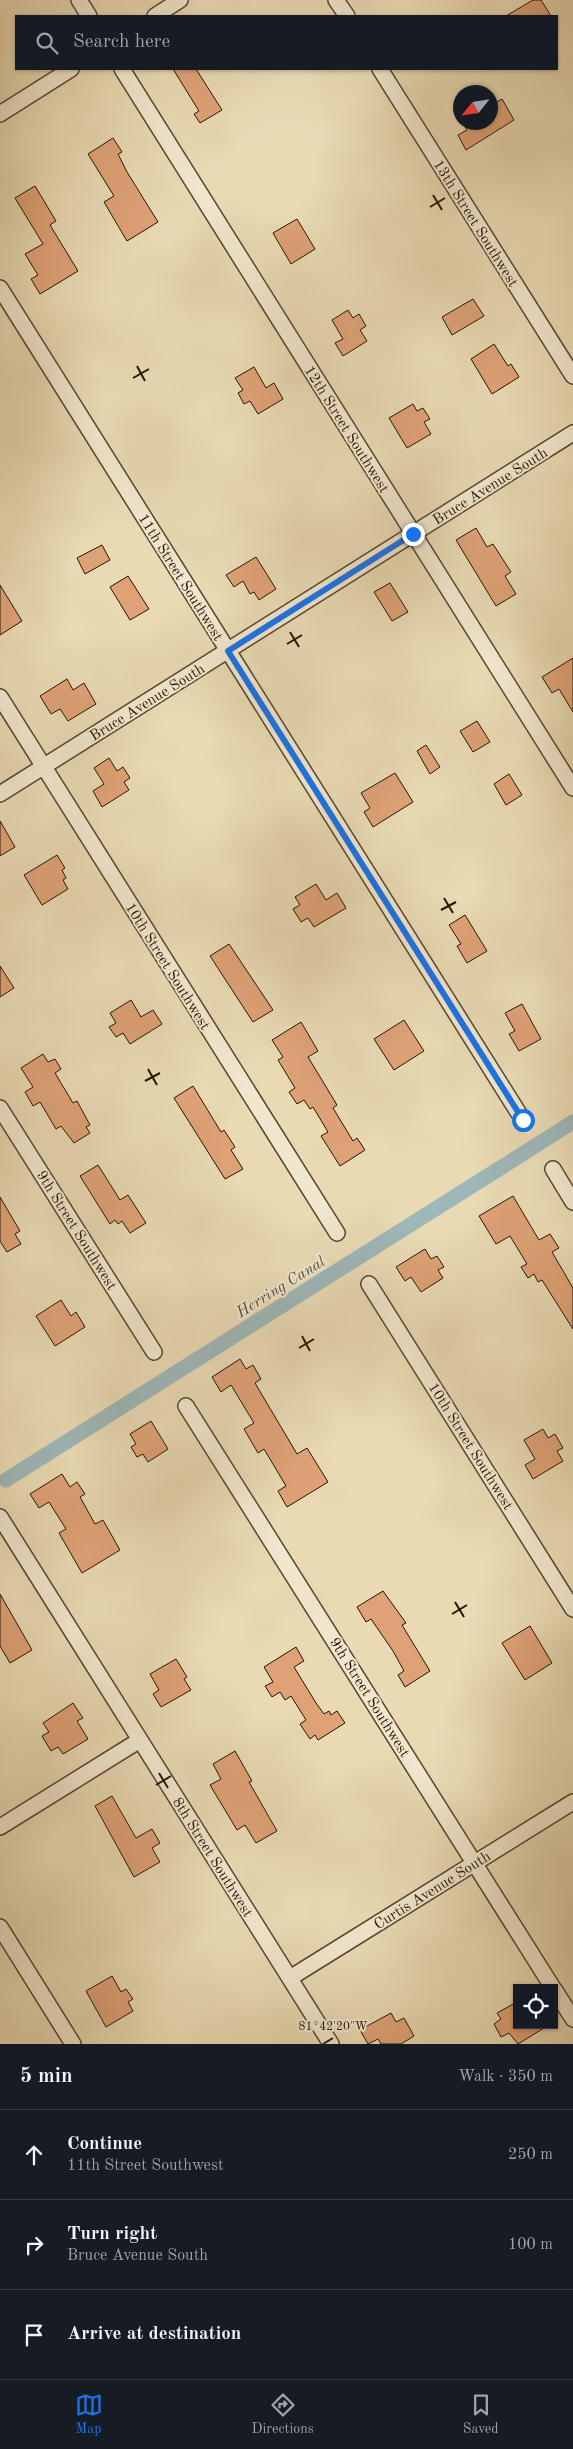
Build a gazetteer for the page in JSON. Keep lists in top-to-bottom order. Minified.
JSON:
{"streets":{"street":["13th Street Southwest","12th Street Southwest","Bruce Avenue South","11th Street Southwest","10th Street Southwest","9th Street Southwest","8th Street Southwest","Curtis Avenue South"]},"crossings":[["12th Street Southwest","Bruce Avenue South"],["Bruce Avenue South","11th Street Southwest"],["Bruce Avenue South","10th Street Southwest"],["9th Street Southwest","Curtis Avenue South"],["8th Street Southwest","Curtis Avenue South"]],"water":["Herring Canal"],"north":"bottom left","page":{"search":"Search here","heading":["5 min","Walk · 350 m"],"list":[["Continue","11th Street Southwest","250 m"],["Turn right","Bruce Avenue South","100 m"],"Arrive at destination"],"nav":["Map","Directions","Saved"]},"coordinates":["81°42'20\"W"]}
